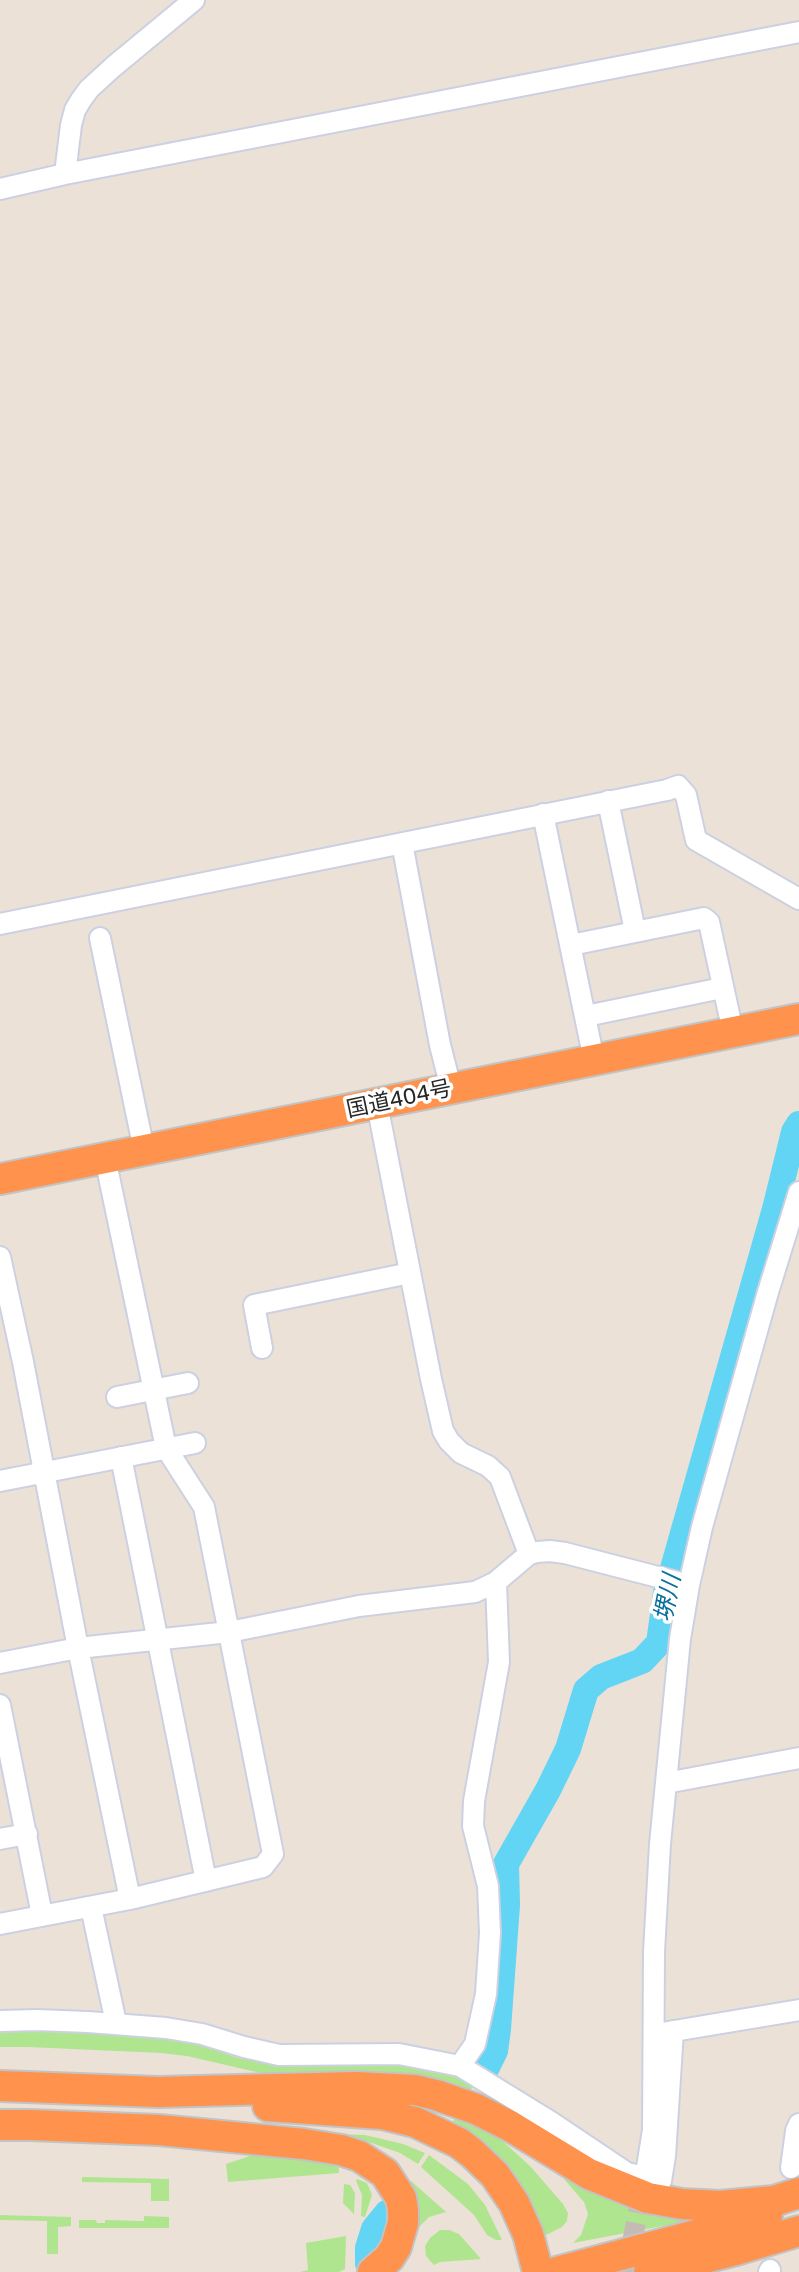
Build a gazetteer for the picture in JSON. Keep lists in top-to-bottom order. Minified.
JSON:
{"streets":{"highway":["国道404号"]},"water":["堺川"]}
